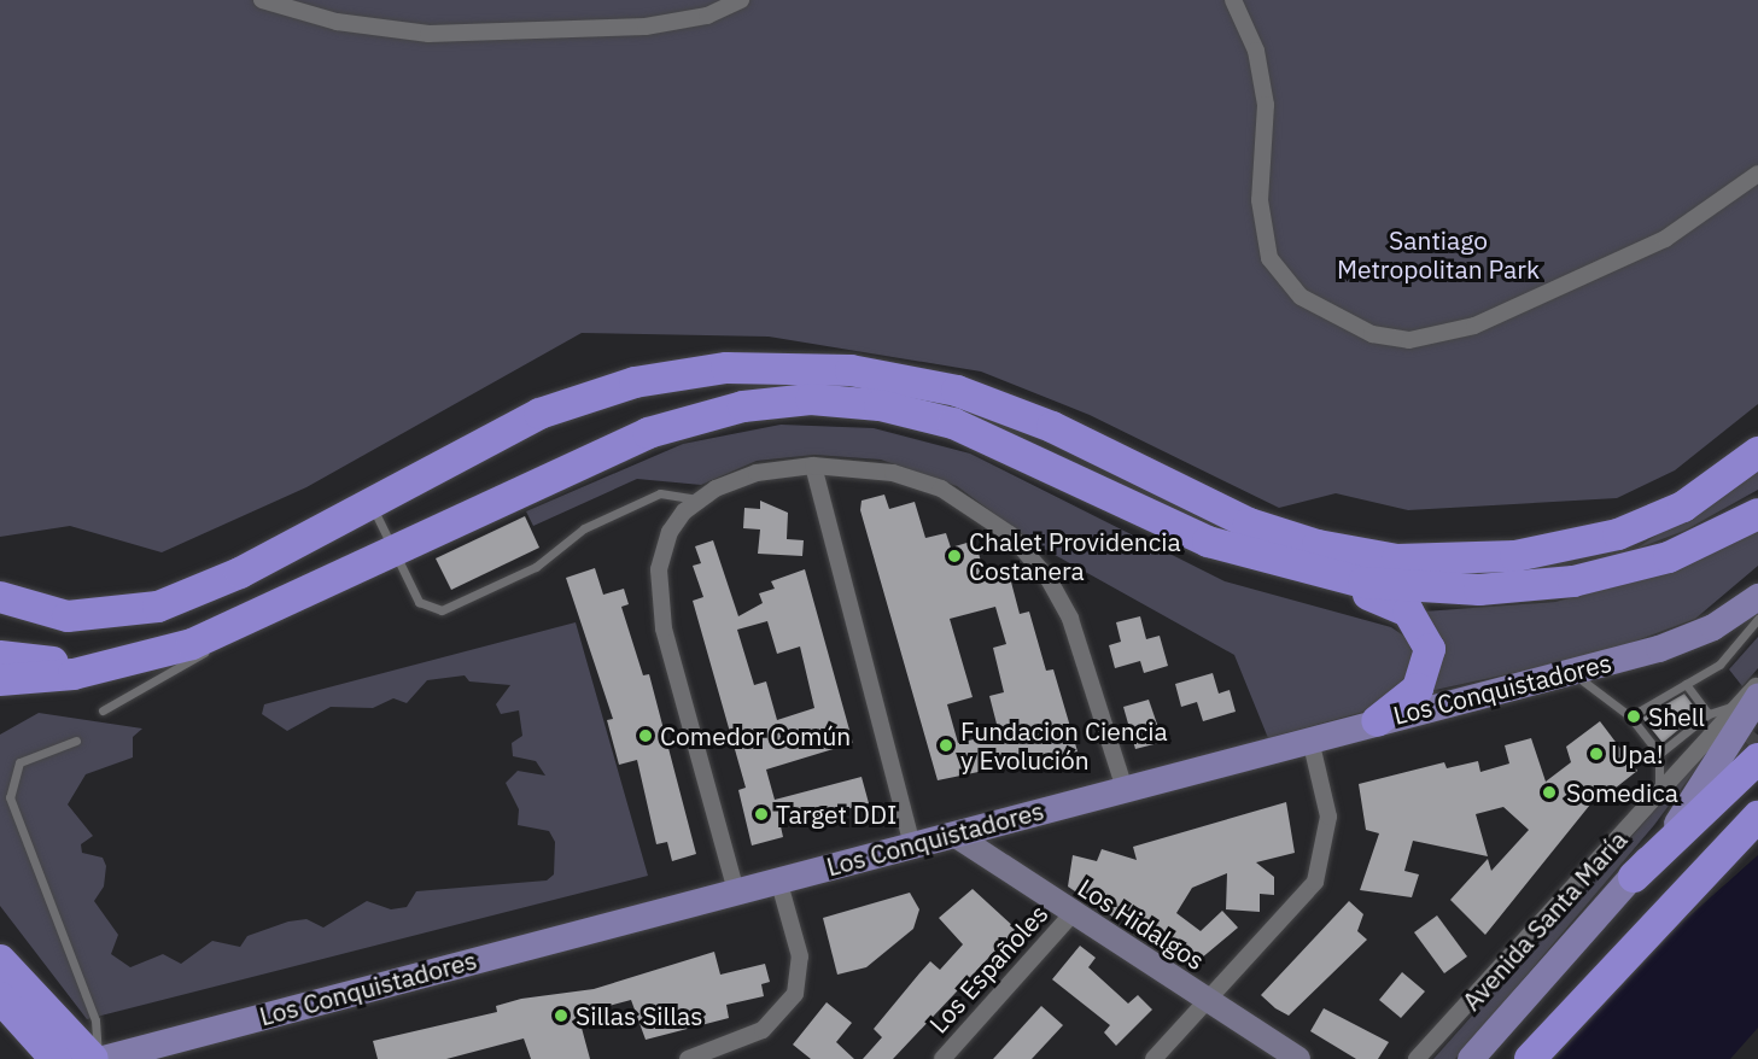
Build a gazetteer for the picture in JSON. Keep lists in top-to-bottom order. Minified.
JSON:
{"streets":{"main road":["Los Conquistadores","Avenida Santa María"],"street":["Los Hidalgos","Los Españoles"]},"crossings":[["Los Conquistadores","Los Hidalgos"],["Los Hidalgos","Los Españoles"]],"parks":["Santiago Metropolitan Park"],"places":["Chalet Providencia Costanera","Shell","Comedor Común","Fundacion Ciencia y Evolución","Upa!","Somedica","Target DDI","Sillas Sillas"]}
